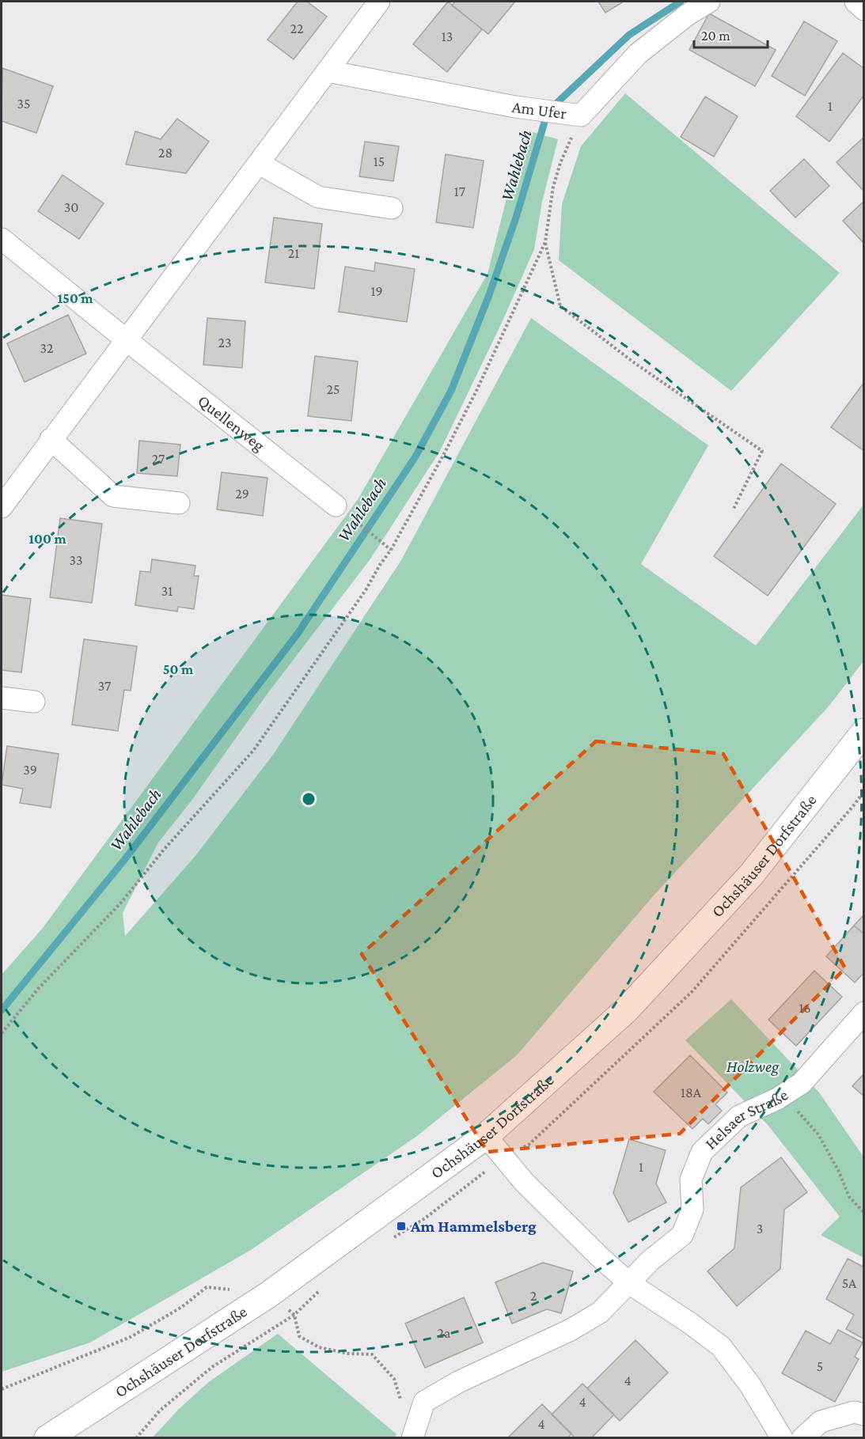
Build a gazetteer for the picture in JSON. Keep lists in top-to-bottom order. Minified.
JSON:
{"streets":{"main road":["Ochshäuser Dorfstraße"],"street":["Am Ufer","Quellenweg","Helsaer Straße"]},"water":["Wahlebach"],"parks":["Holzweg"],"places":{"transit":["Am Hammelsberg"]},"house_numbers":["22","13","35","1","28","15","17","30","21","19","23","32","25","27","29","33","31","37","39","16","18A","1","3","5A","2","2a","5","4","4","4"],"scale_bar":"20 m","rings":["150 m","100 m","50 m"]}
